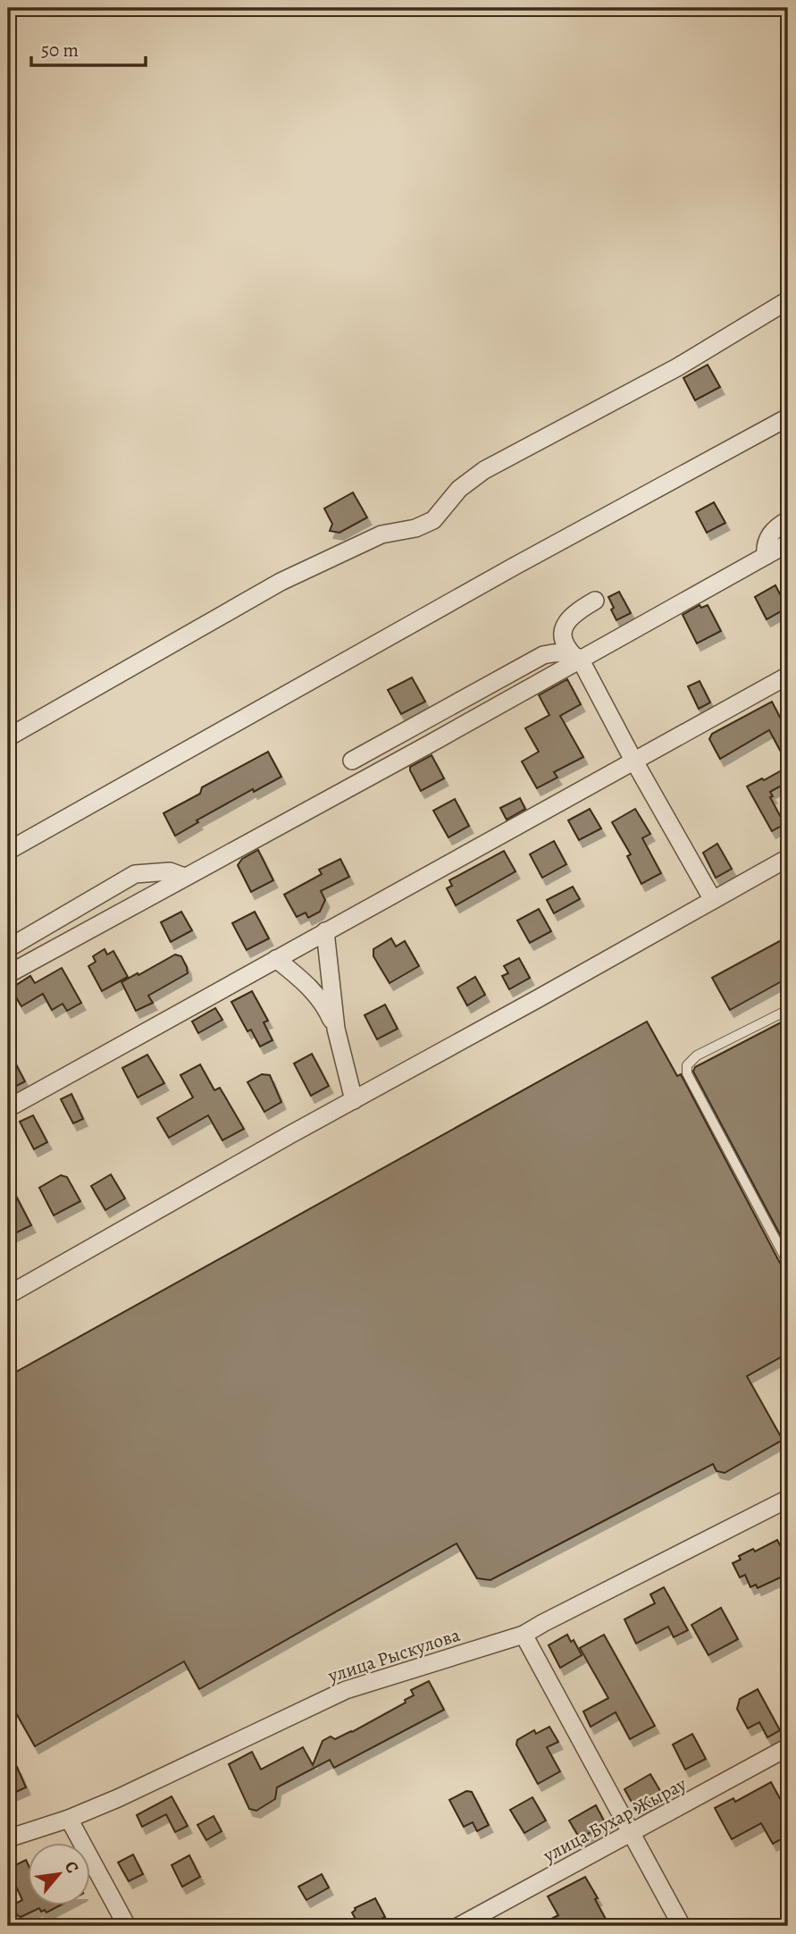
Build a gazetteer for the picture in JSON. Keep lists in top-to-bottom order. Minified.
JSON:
{"streets":{"street":["улица Рыскулова","улица Бухар Жырау"]},"scale_bar":"50 m","north":"top right"}
